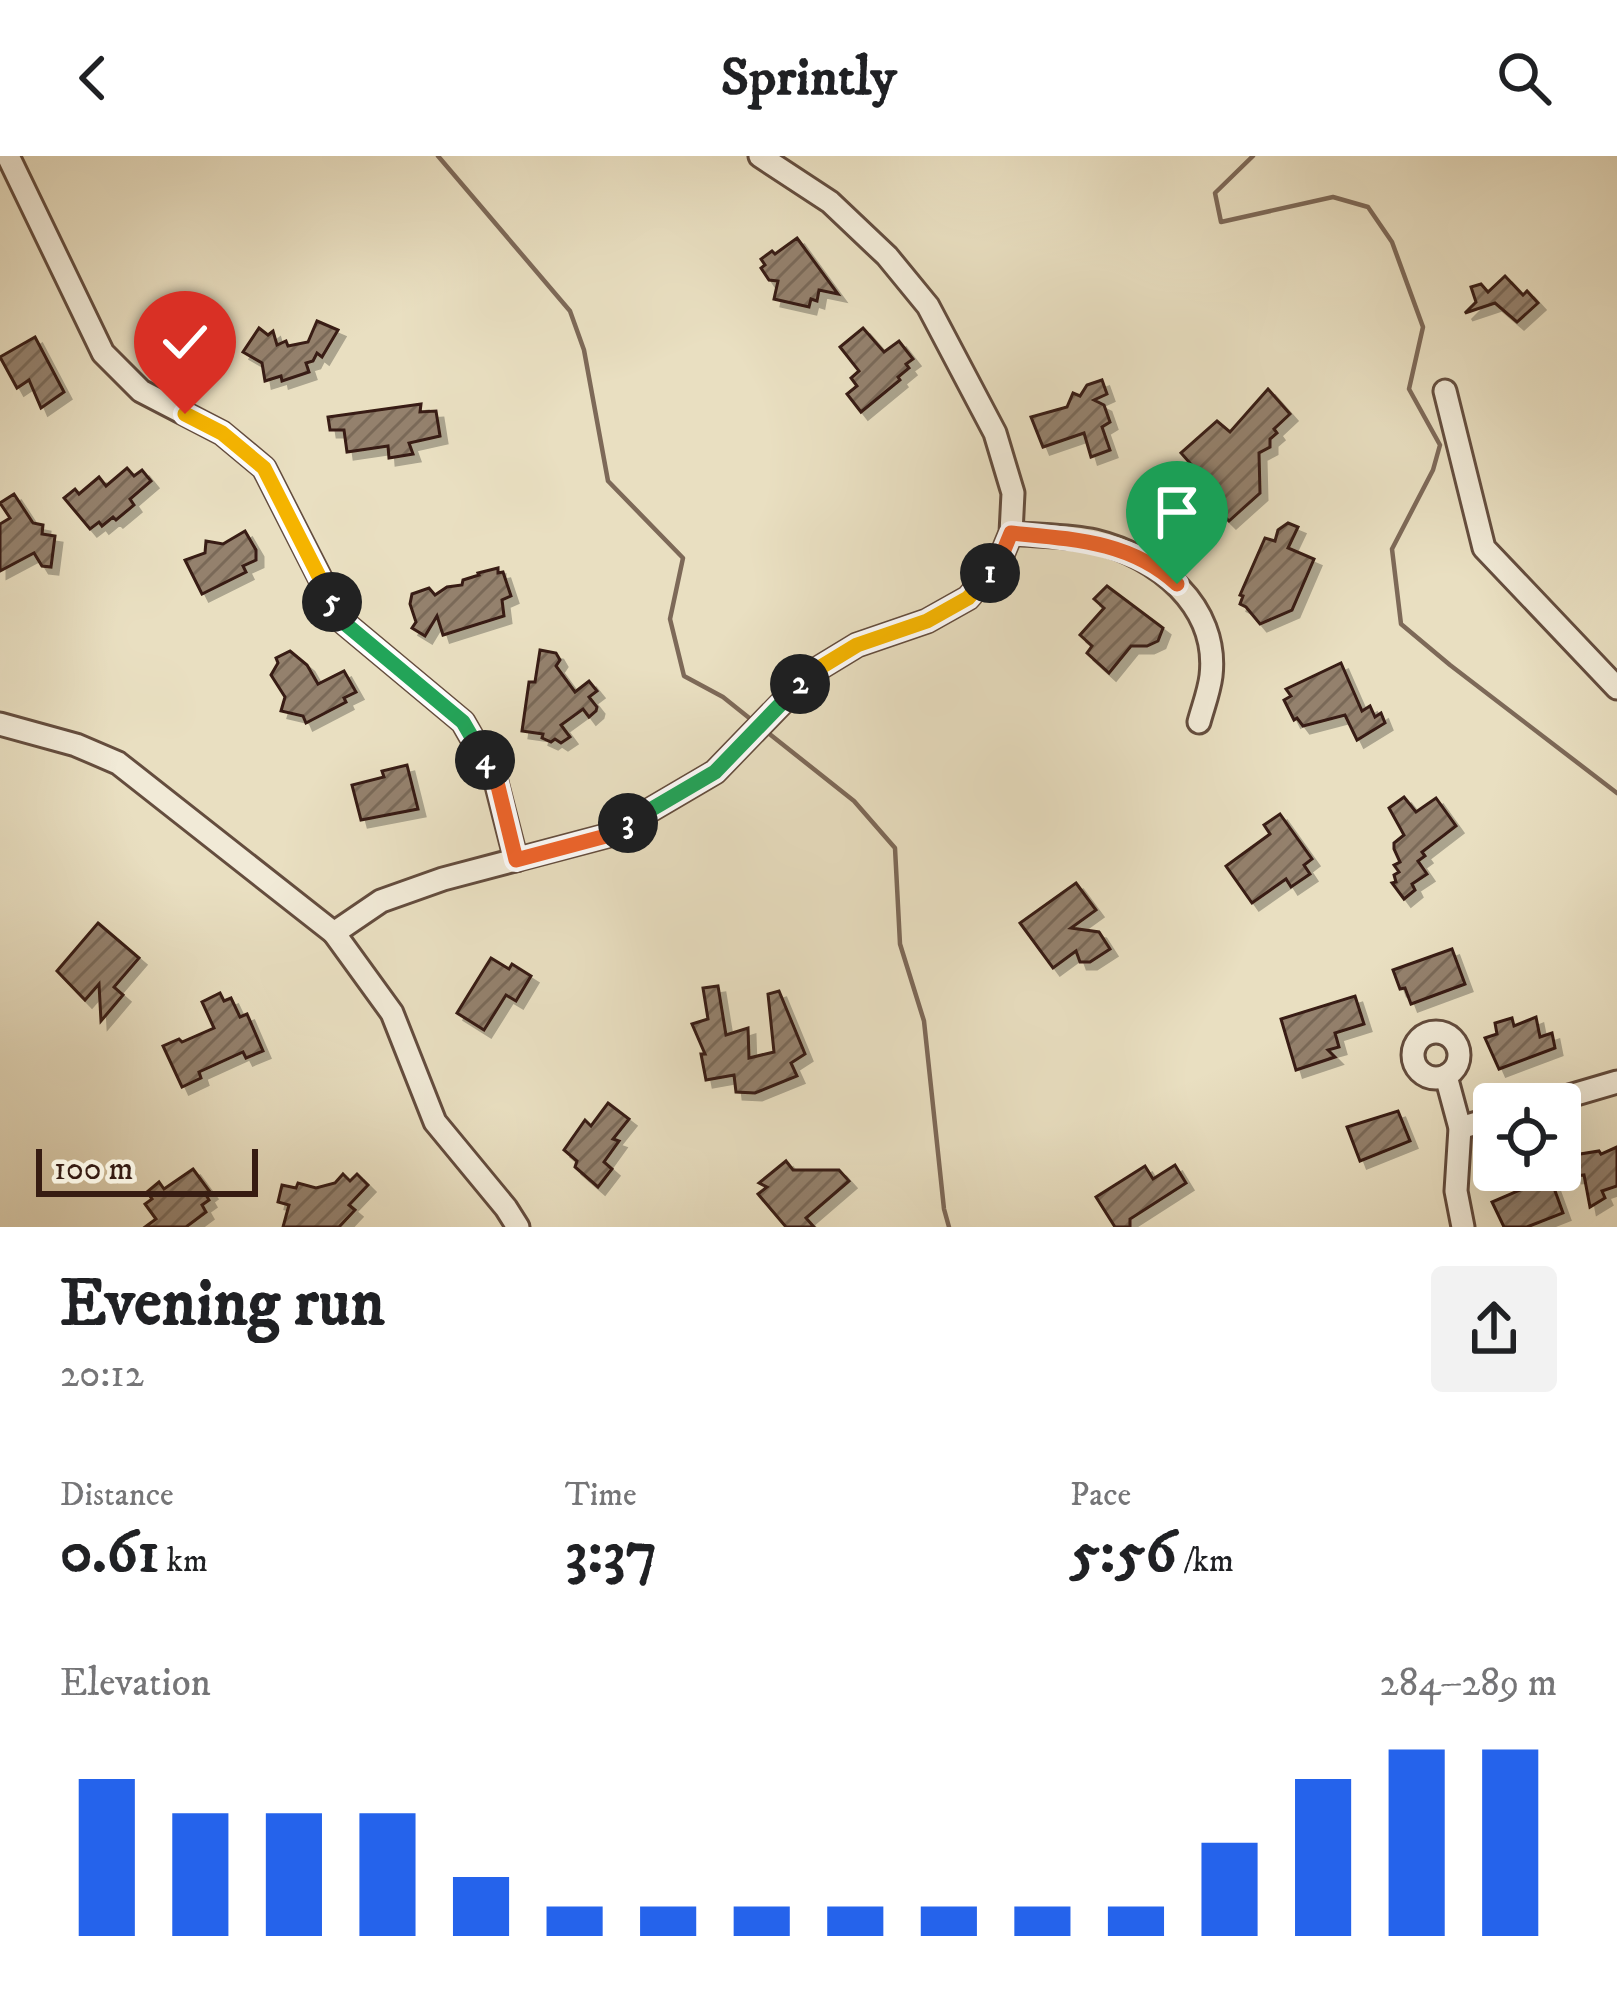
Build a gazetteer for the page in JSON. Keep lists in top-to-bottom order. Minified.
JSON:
{"scale_bar":"100 m","page":{"header":"Sprintly","pins":["1","5","2","4","3"],"scale":"100 m","heading":["Evening run","20:12"],"stats":[["Distance","0.61 km"],["Time","3:37"],["Pace","5:56 /km"]],"chart":["Elevation","284–289 m"]}}
